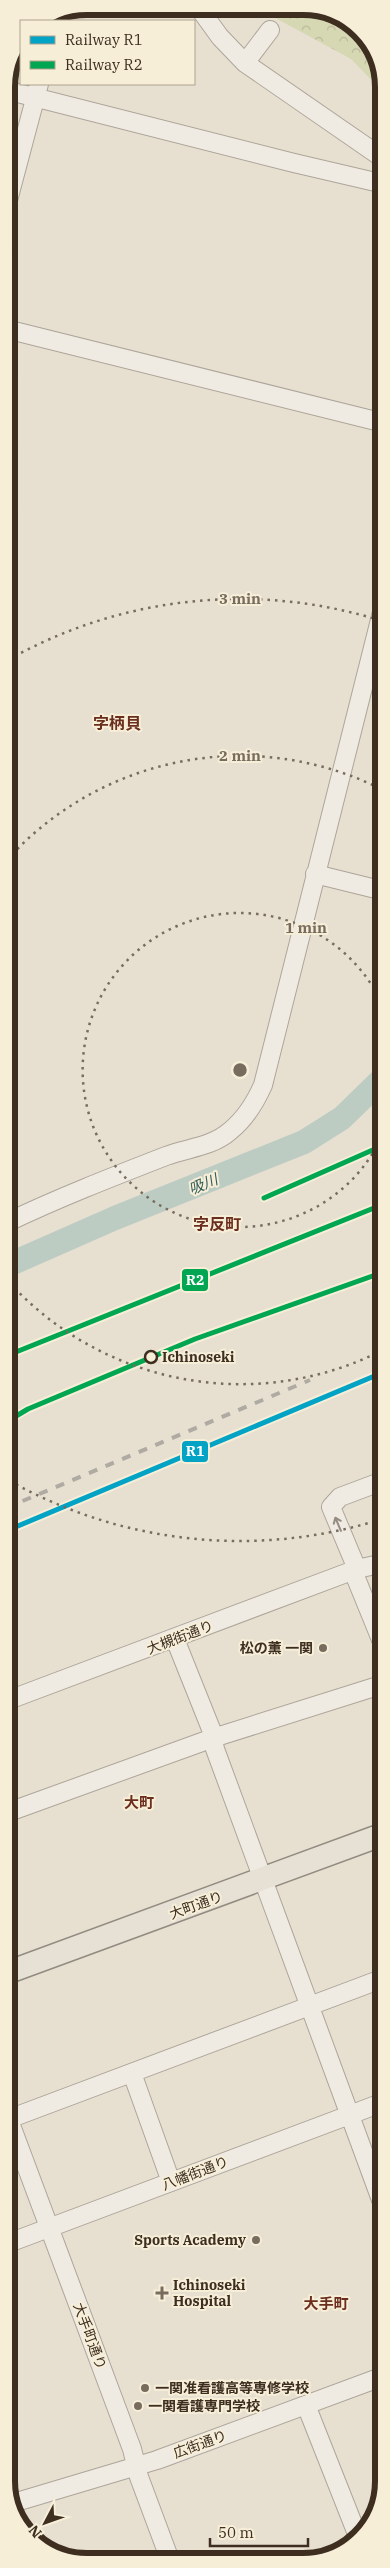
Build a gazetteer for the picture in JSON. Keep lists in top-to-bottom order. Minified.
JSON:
{"streets":{"main road":["大町通り"],"street":["大槻街通り","八幡街通り","大手町通り","広街通り"]},"crossings":[["八幡街通り","大手町通り"],["大手町通り","広街通り"]],"districts":["字柄貝","字反町","大町","大手町"],"water":["吸川"],"places":{"other":["Ichinoseki","松の薫 一関","Sports Academy","一関准看護高等専修学校","一関看護専門学校"],"health":["Ichinoseki Hospital"]},"lines":["rail line R2","rail line R1"],"legend":["Railway R1","Railway R2"],"scale_bar":"50 m","north":"bottom left","rings":["3 min","2 min","1 min"]}
